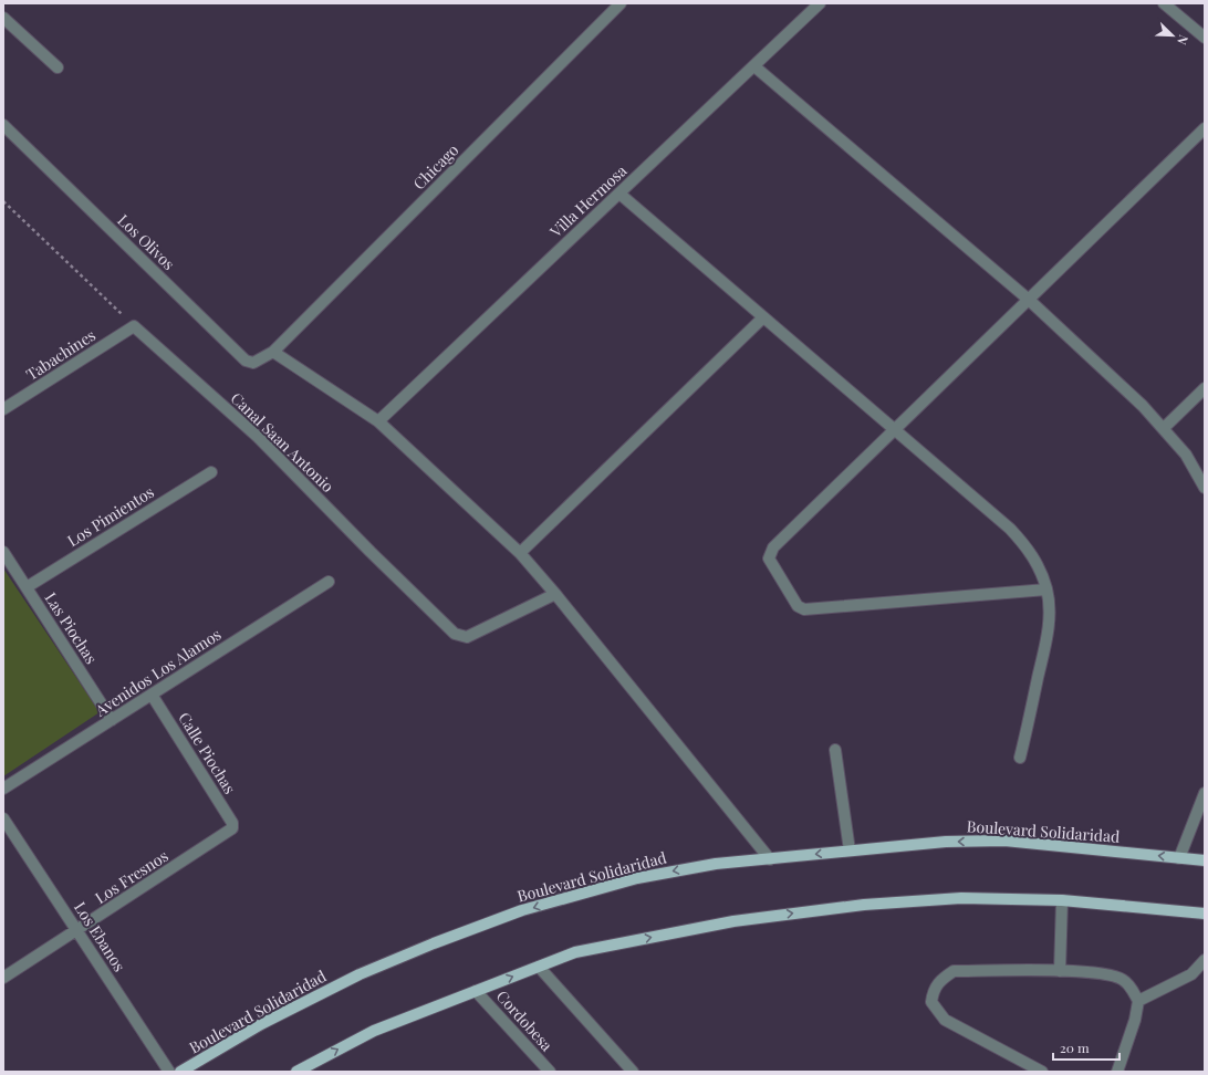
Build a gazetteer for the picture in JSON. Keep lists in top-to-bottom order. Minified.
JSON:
{"streets":{"main road":["Boulevard Solidaridad"],"street":["Chicago","Villa Hermosa","Los Olivos","Tabachines","Canal Saan Antonio","Los Pimientos","Las Piochas","Avenidos Los Alamos","Calle Piochas","Los Fresnos","Los Ebanos","Cordobesa"]},"crossings":[["Chicago","Los Olivos"],["Tabachines","Canal Saan Antonio"],["Los Pimientos","Las Piochas"],["Las Piochas","Avenidos Los Alamos"],["Avenidos Los Alamos","Calle Piochas"],["Calle Piochas","Los Fresnos"],["Los Fresnos","Los Ebanos"]],"scale_bar":"20 m","north":"bottom right"}
